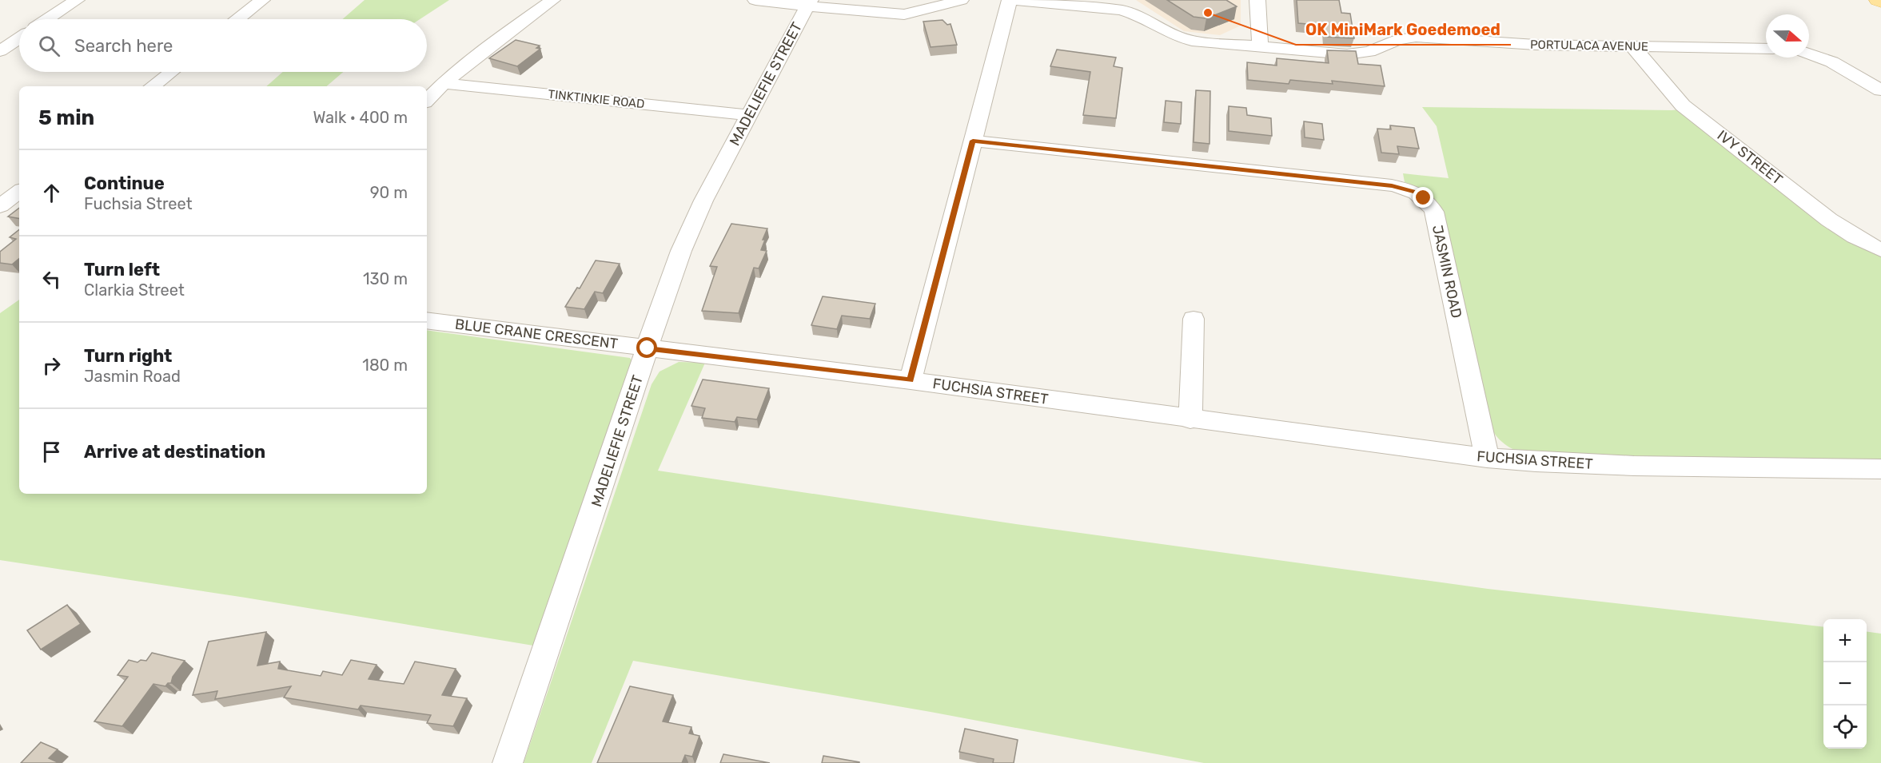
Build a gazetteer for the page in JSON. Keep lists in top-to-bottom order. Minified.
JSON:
{"streets":{"street":["PORTULACA AVENUE","MADELIEFIE STREET","TINKTINKIE ROAD","IVY STREET","JASMIN ROAD","BLUE CRANE CRESCENT","FUCHSIA STREET"]},"crossings":[["PORTULACA AVENUE","IVY STREET"],["MADELIEFIE STREET","TINKTINKIE ROAD"],["MADELIEFIE STREET","BLUE CRANE CRESCENT"],["MADELIEFIE STREET","FUCHSIA STREET"],["JASMIN ROAD","FUCHSIA STREET"],["BLUE CRANE CRESCENT","FUCHSIA STREET"]],"places":["OK MiniMark Goedemoed"],"north":"right","page":{"search":"Search here","heading":["5 min","Walk · 400 m"],"list":[["Continue","Fuchsia Street","90 m"],["Turn left","Clarkia Street","130 m"],["Turn right","Jasmin Road","180 m"],"Arrive at destination"],"map_buttons":["+","−"]}}
